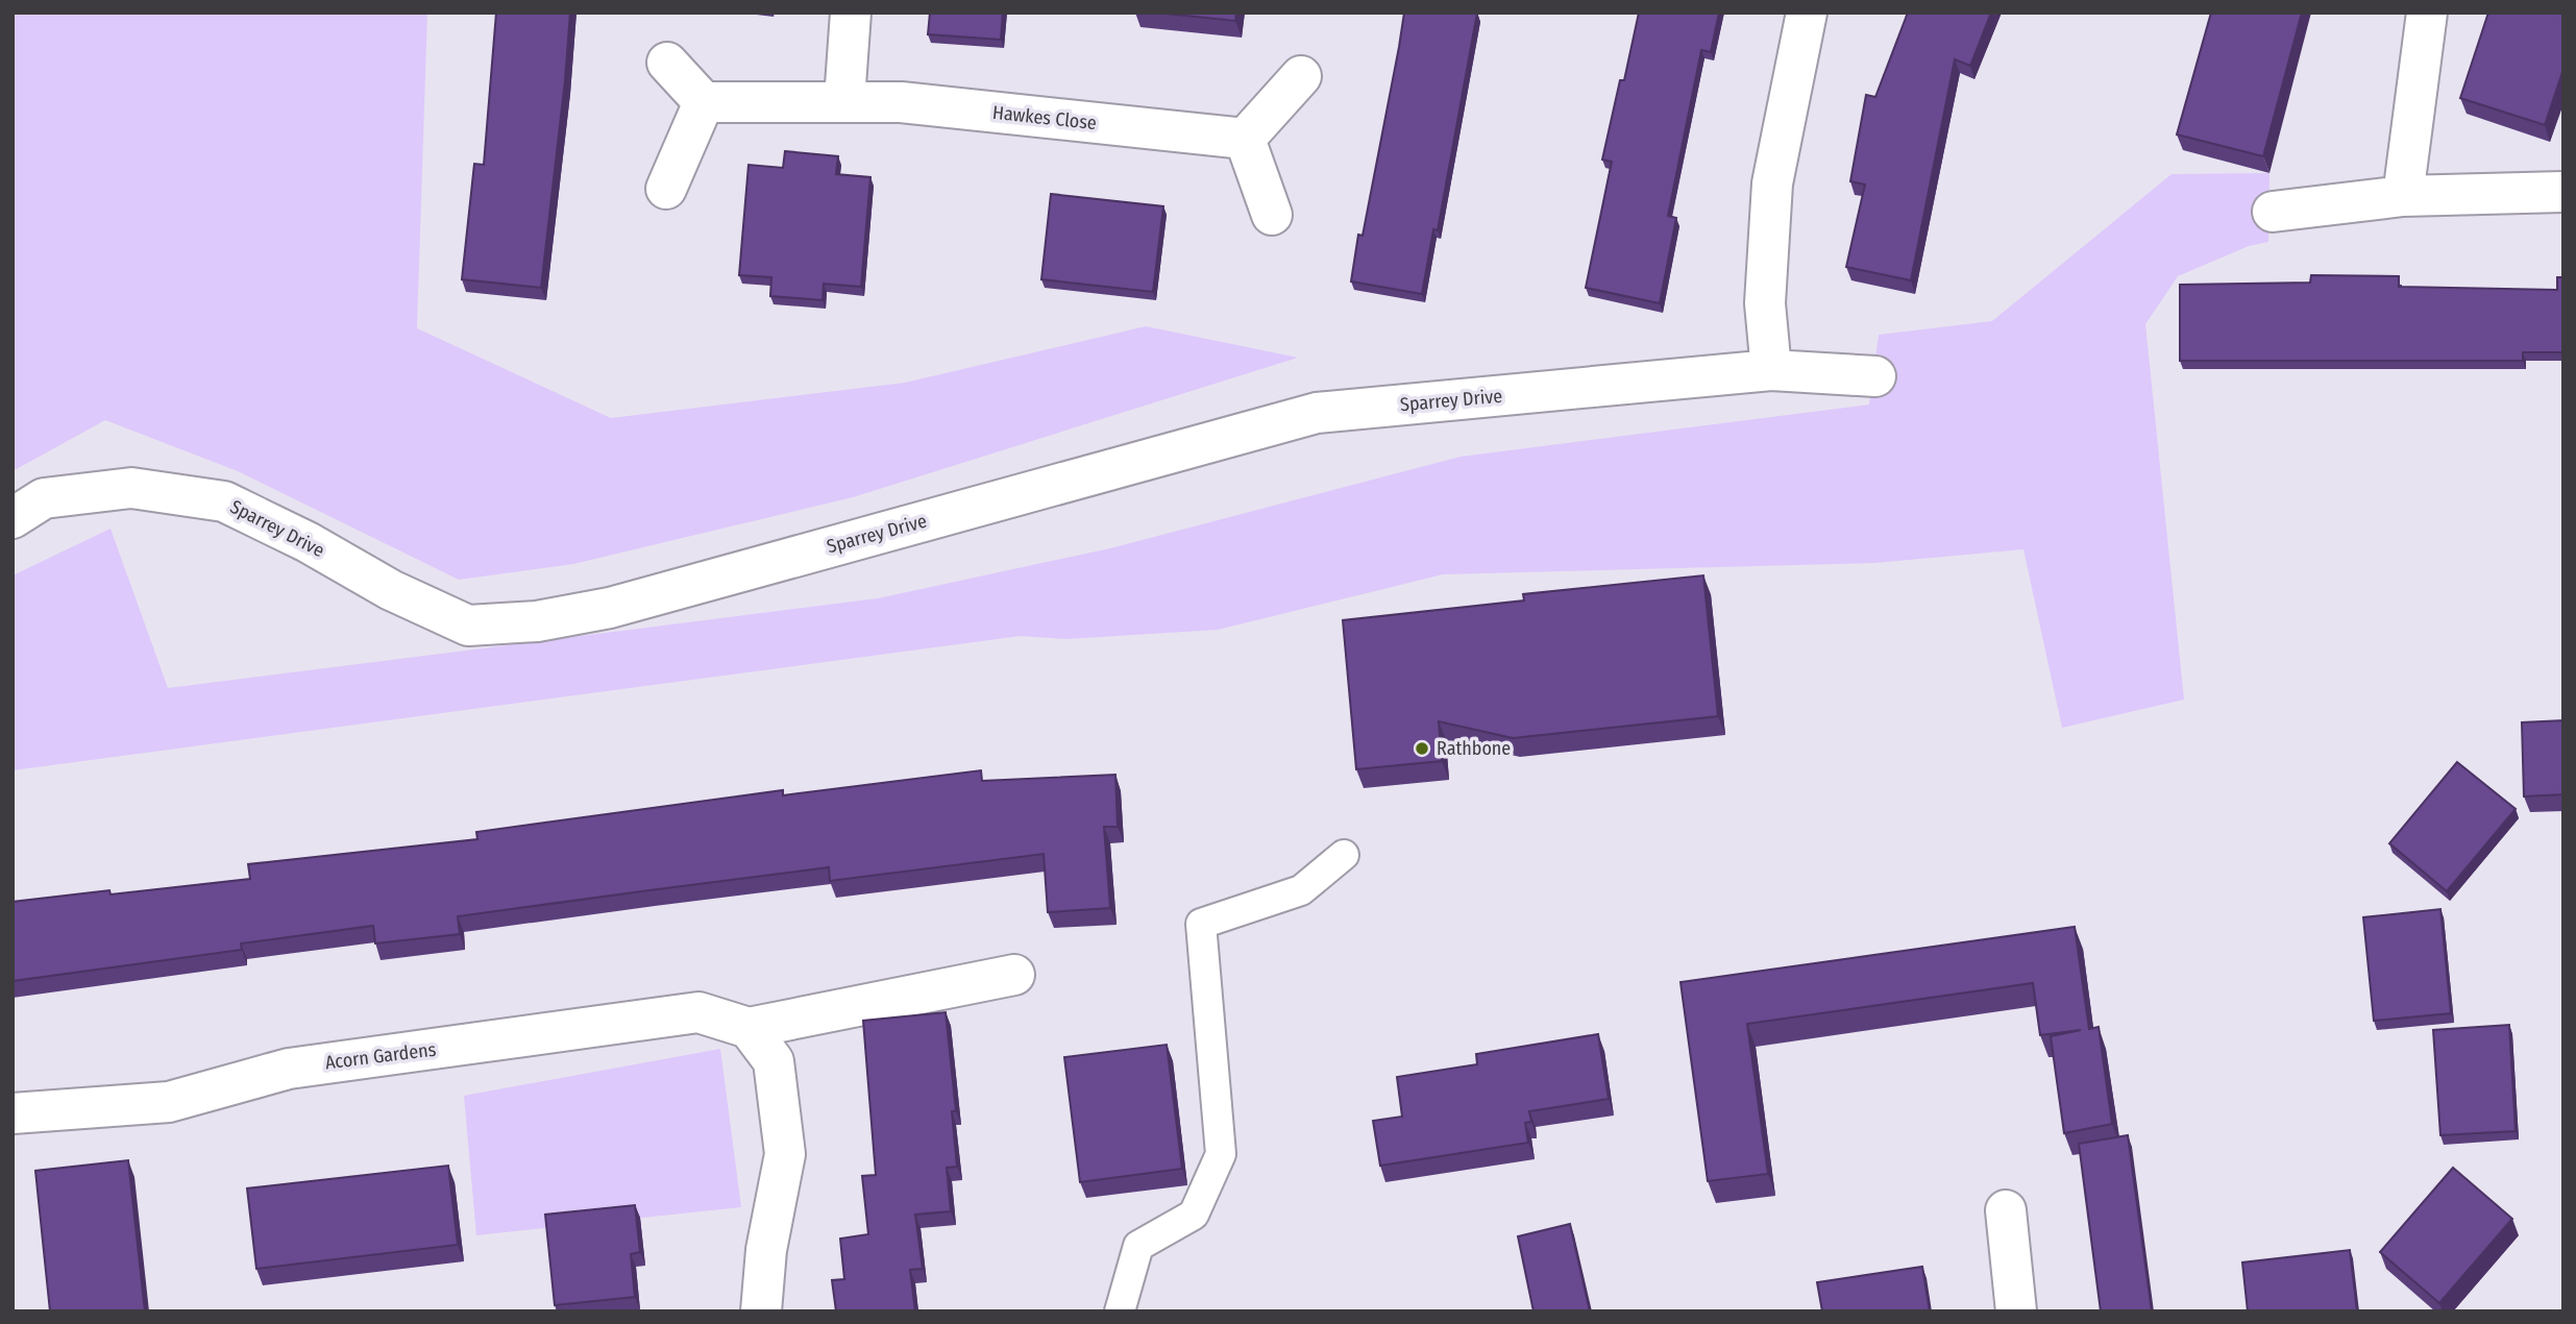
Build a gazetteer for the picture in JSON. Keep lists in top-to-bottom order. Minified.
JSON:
{"streets":{"street":["Hawkes Close","Sparrey Drive","Acorn Gardens"]},"places":["Rathbone"]}
